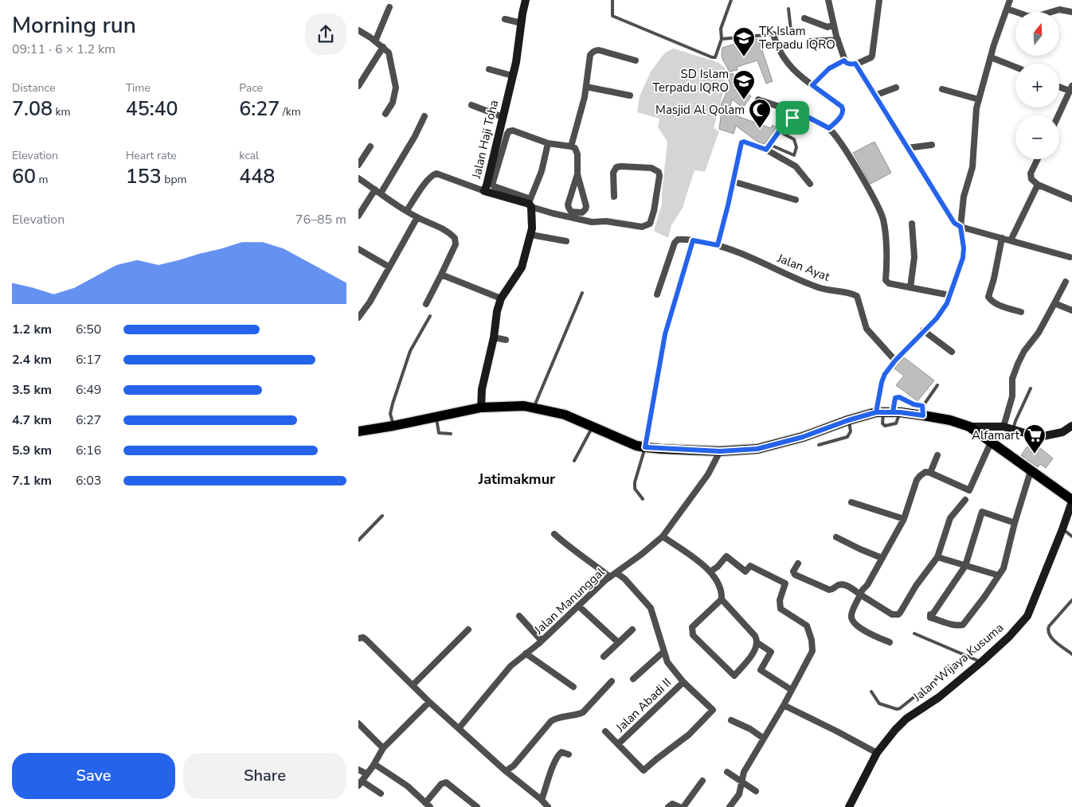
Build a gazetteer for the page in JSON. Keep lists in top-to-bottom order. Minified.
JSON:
{"streets":{"street":["Jalan Haji Toha","Jalan Ayat","Jalan Manunggal","Jalan Wijaya Kusuma","Jalan Abadi II"]},"districts":["Jatimakmur"],"places":{"school or university":["TK Islam Terpadu IQRO","SD Islam Terpadu IQRO"],"mosque":["Masjid Al Qolam"],"supermarket":["Alfamart"]},"north":"top","page":{"heading":["Morning run","09:11 · 6 × 1.2 km"],"map_buttons":["+","−"],"stats":[["Distance","7.08 km"],["Time","45:40"],["Pace","6:27 /km"],["Elevation","60 m"],["Heart rate","153 bpm"],["kcal","448"]],"chart":["Elevation","76–85 m"],"list":[{"name":"1.2 km","note":"6:50"},{"name":"2.4 km","note":"6:17"},{"name":"3.5 km","note":"6:49"},{"name":"4.7 km","note":"6:27"},{"name":"5.9 km","note":"6:16"},{"name":"7.1 km","note":"6:03"}],"buttons":["Save","Share"]}}
